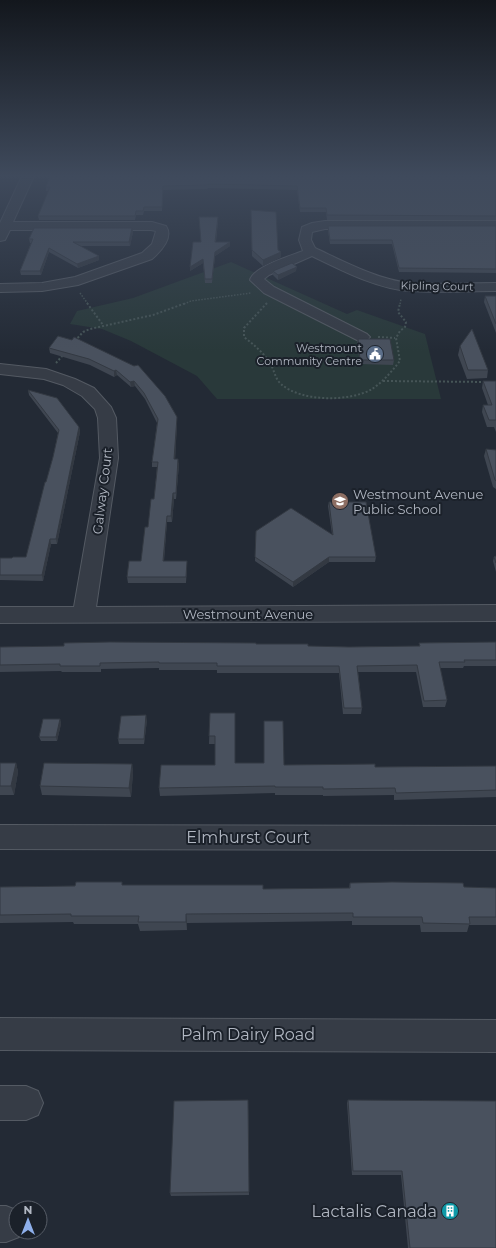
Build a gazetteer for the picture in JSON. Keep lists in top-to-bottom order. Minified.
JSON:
{"streets":{"street":["Kipling Court","Galway Court","Westmount Avenue","Elmhurst Court","Palm Dairy Road"]},"crossings":[["Galway Court","Westmount Avenue"]],"places":{"public building":["Westmount Community Centre"],"school or university":["Westmount Avenue Public School"],"building":["Lactalis Canada"]},"north":"top"}
